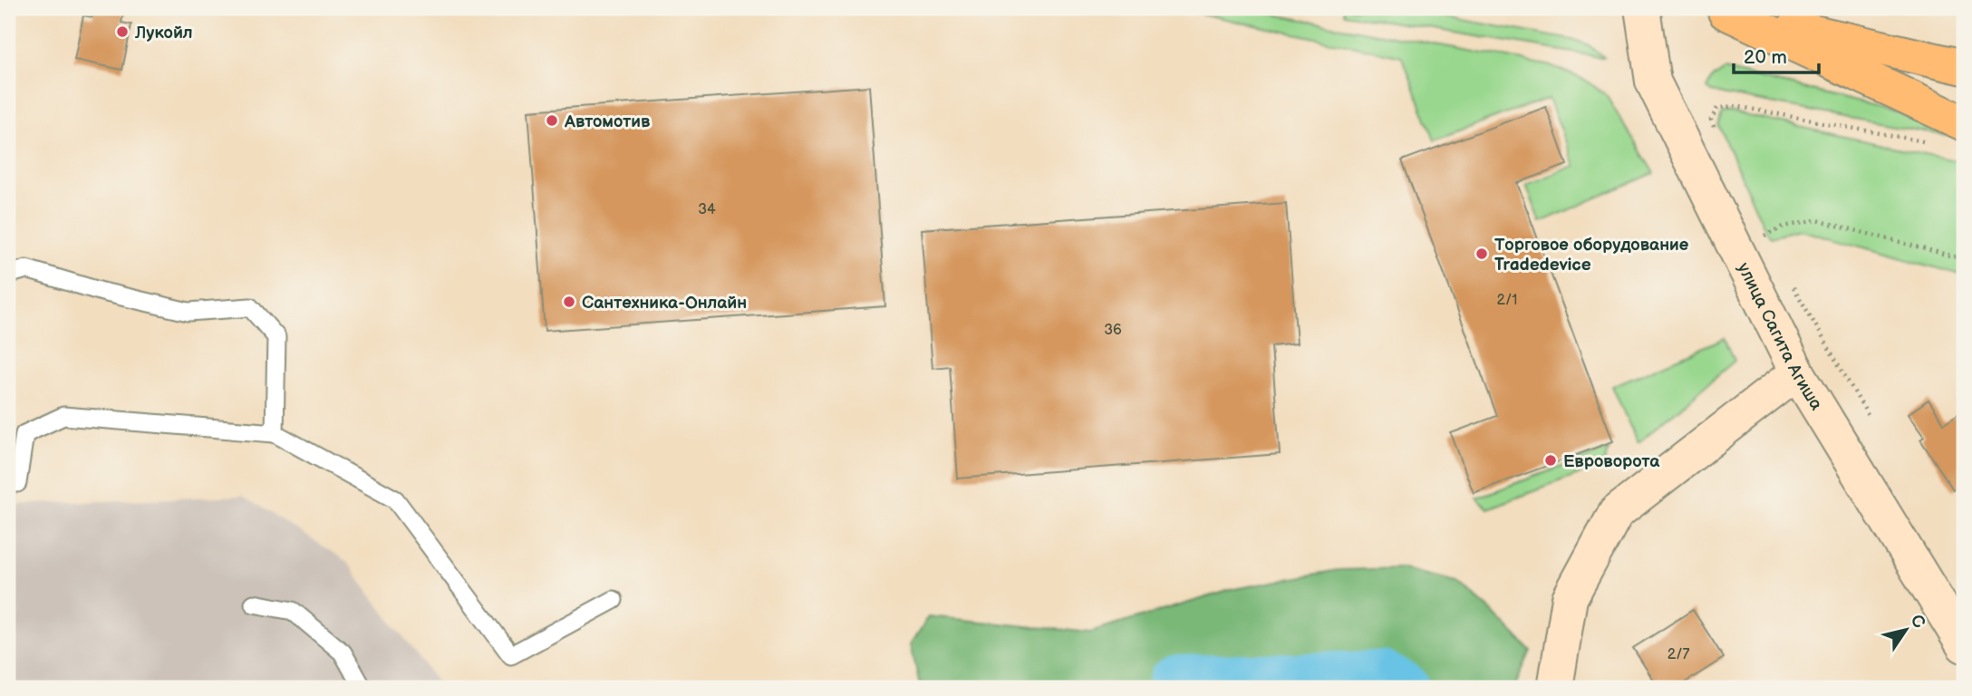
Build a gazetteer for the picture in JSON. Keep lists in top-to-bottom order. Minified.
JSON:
{"streets":{"main road":["улица Сагита Агиша"]},"places":["Лукойл","Автомотив","Торговое оборудование Tradedevice","Сантехника-Онлайн","Евроворота"],"house_numbers":["34","2/1","36","2/7"],"scale_bar":"20 m","north":"top right"}
